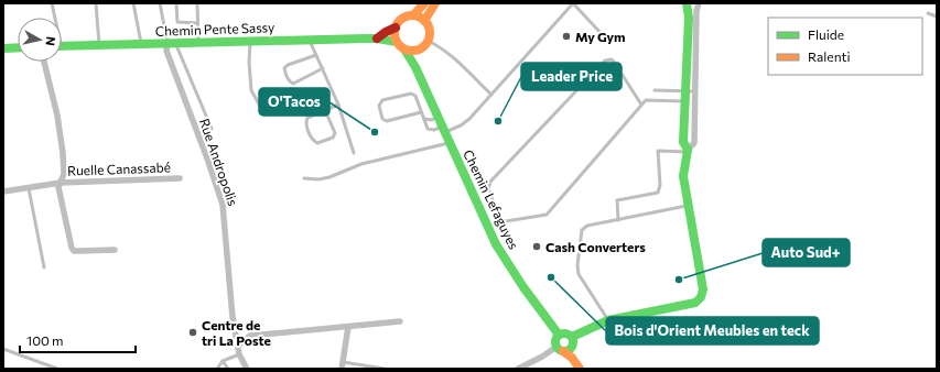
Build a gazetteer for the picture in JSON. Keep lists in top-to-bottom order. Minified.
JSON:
{"streets":{"main road":["Chemin Pente Sassy","Chemin Lefaguyes"],"street":["Rue Andropolis","Ruelle Canassabé"]},"crossings":[["Chemin Pente Sassy","Rue Andropolis"],["Chemin Pente Sassy","Chemin Lefaguyes"]],"places":["My Gym","Leader Price","O'Tacos","Cash Converters","Bois d'Orient Meubles en teck","Auto Sud+","Centre de tri La Poste"],"legend":["Fluide","Ralenti"],"scale_bar":"100 m","north":"right"}
